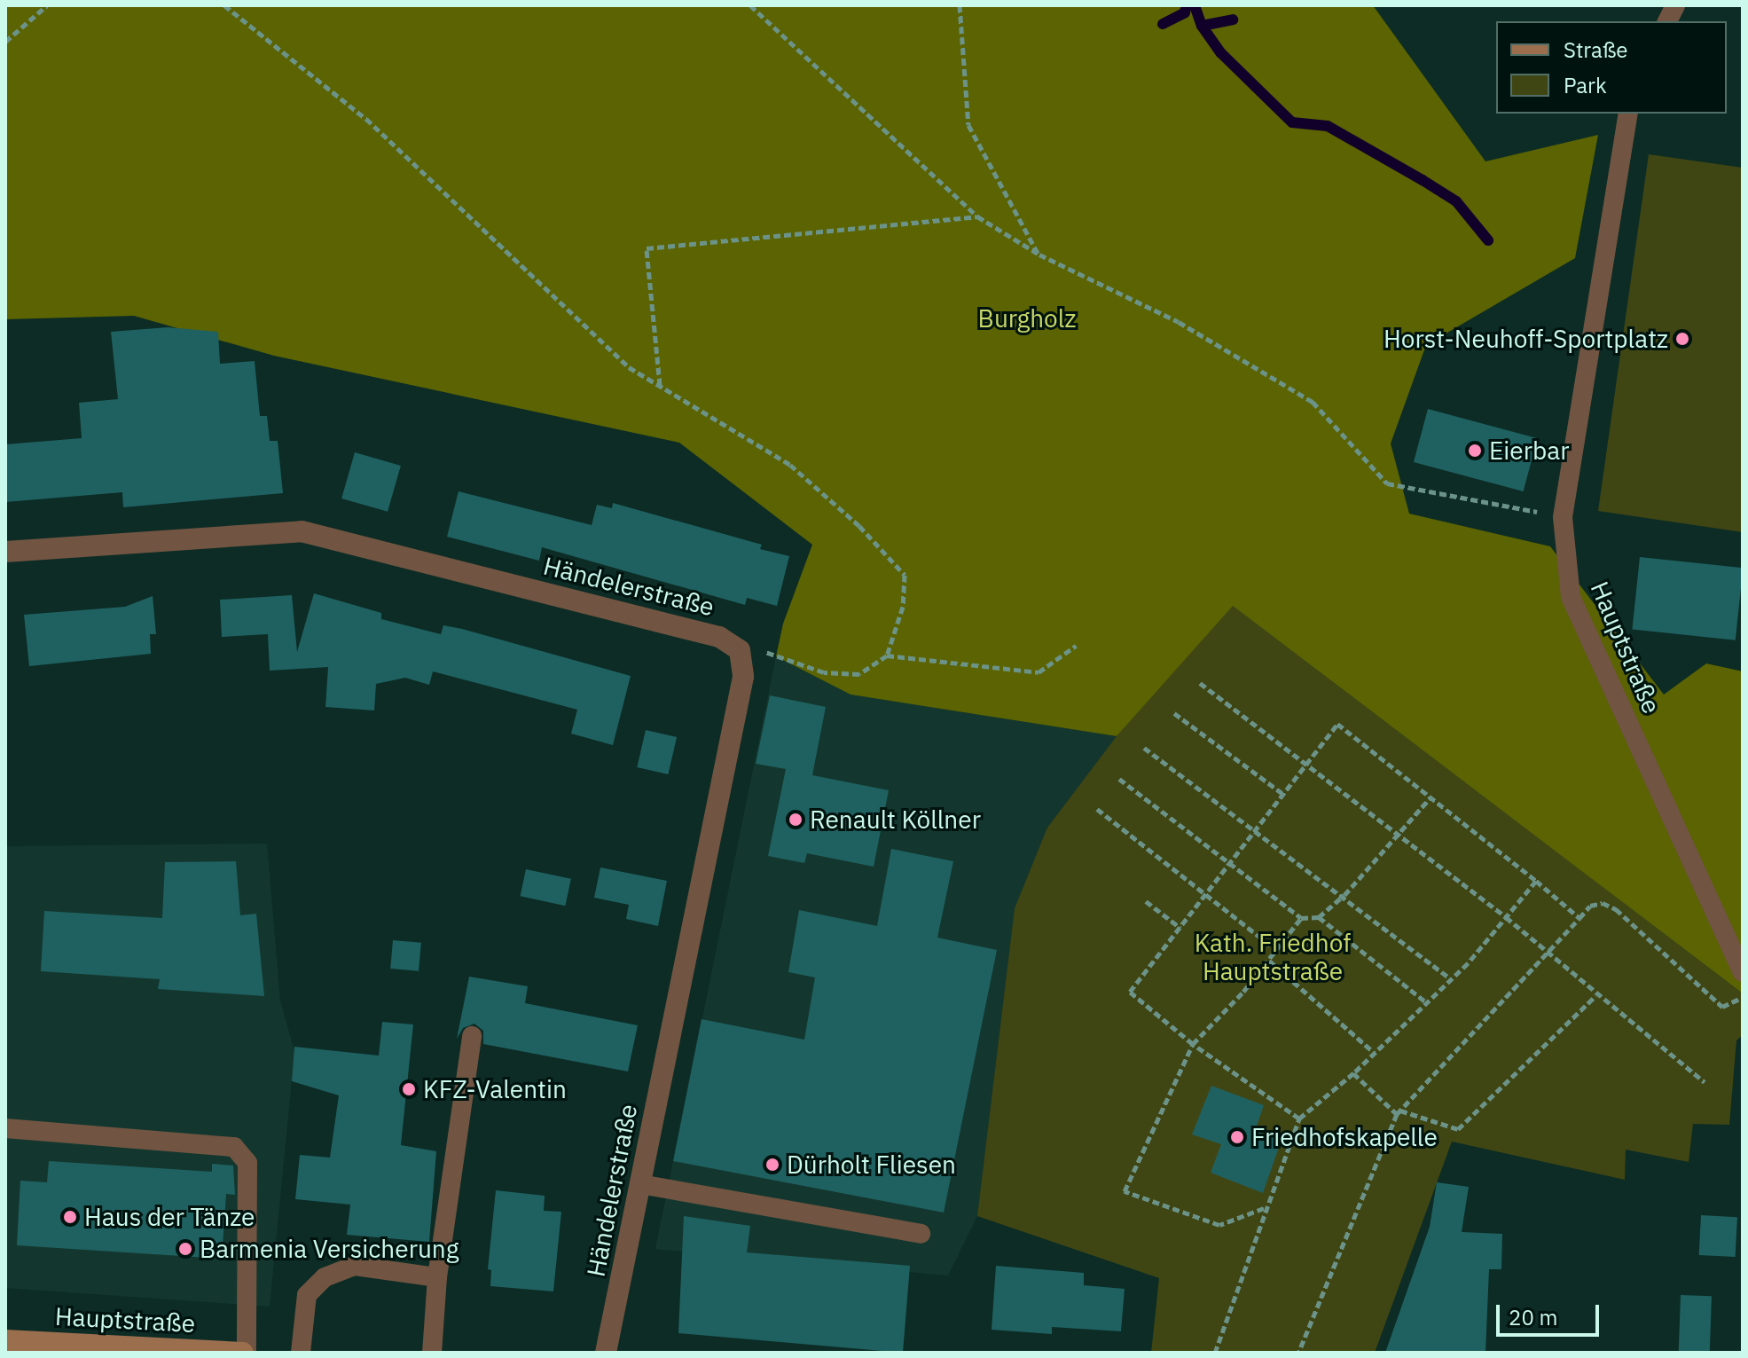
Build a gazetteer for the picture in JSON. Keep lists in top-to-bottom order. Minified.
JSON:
{"streets":{"main road":["Hauptstraße"],"street":["Händelerstraße"]},"parks":["Burgholz","Kath. Friedhof Hauptstraße"],"places":["Horst-Neuhoff-Sportplatz","Eierbar","Renault Köllner","KFZ-Valentin","Friedhofskapelle","Dürholt Fliesen","Haus der Tänze","Barmenia Versicherung"],"legend":["Straße","Park"],"scale_bar":"20 m"}
